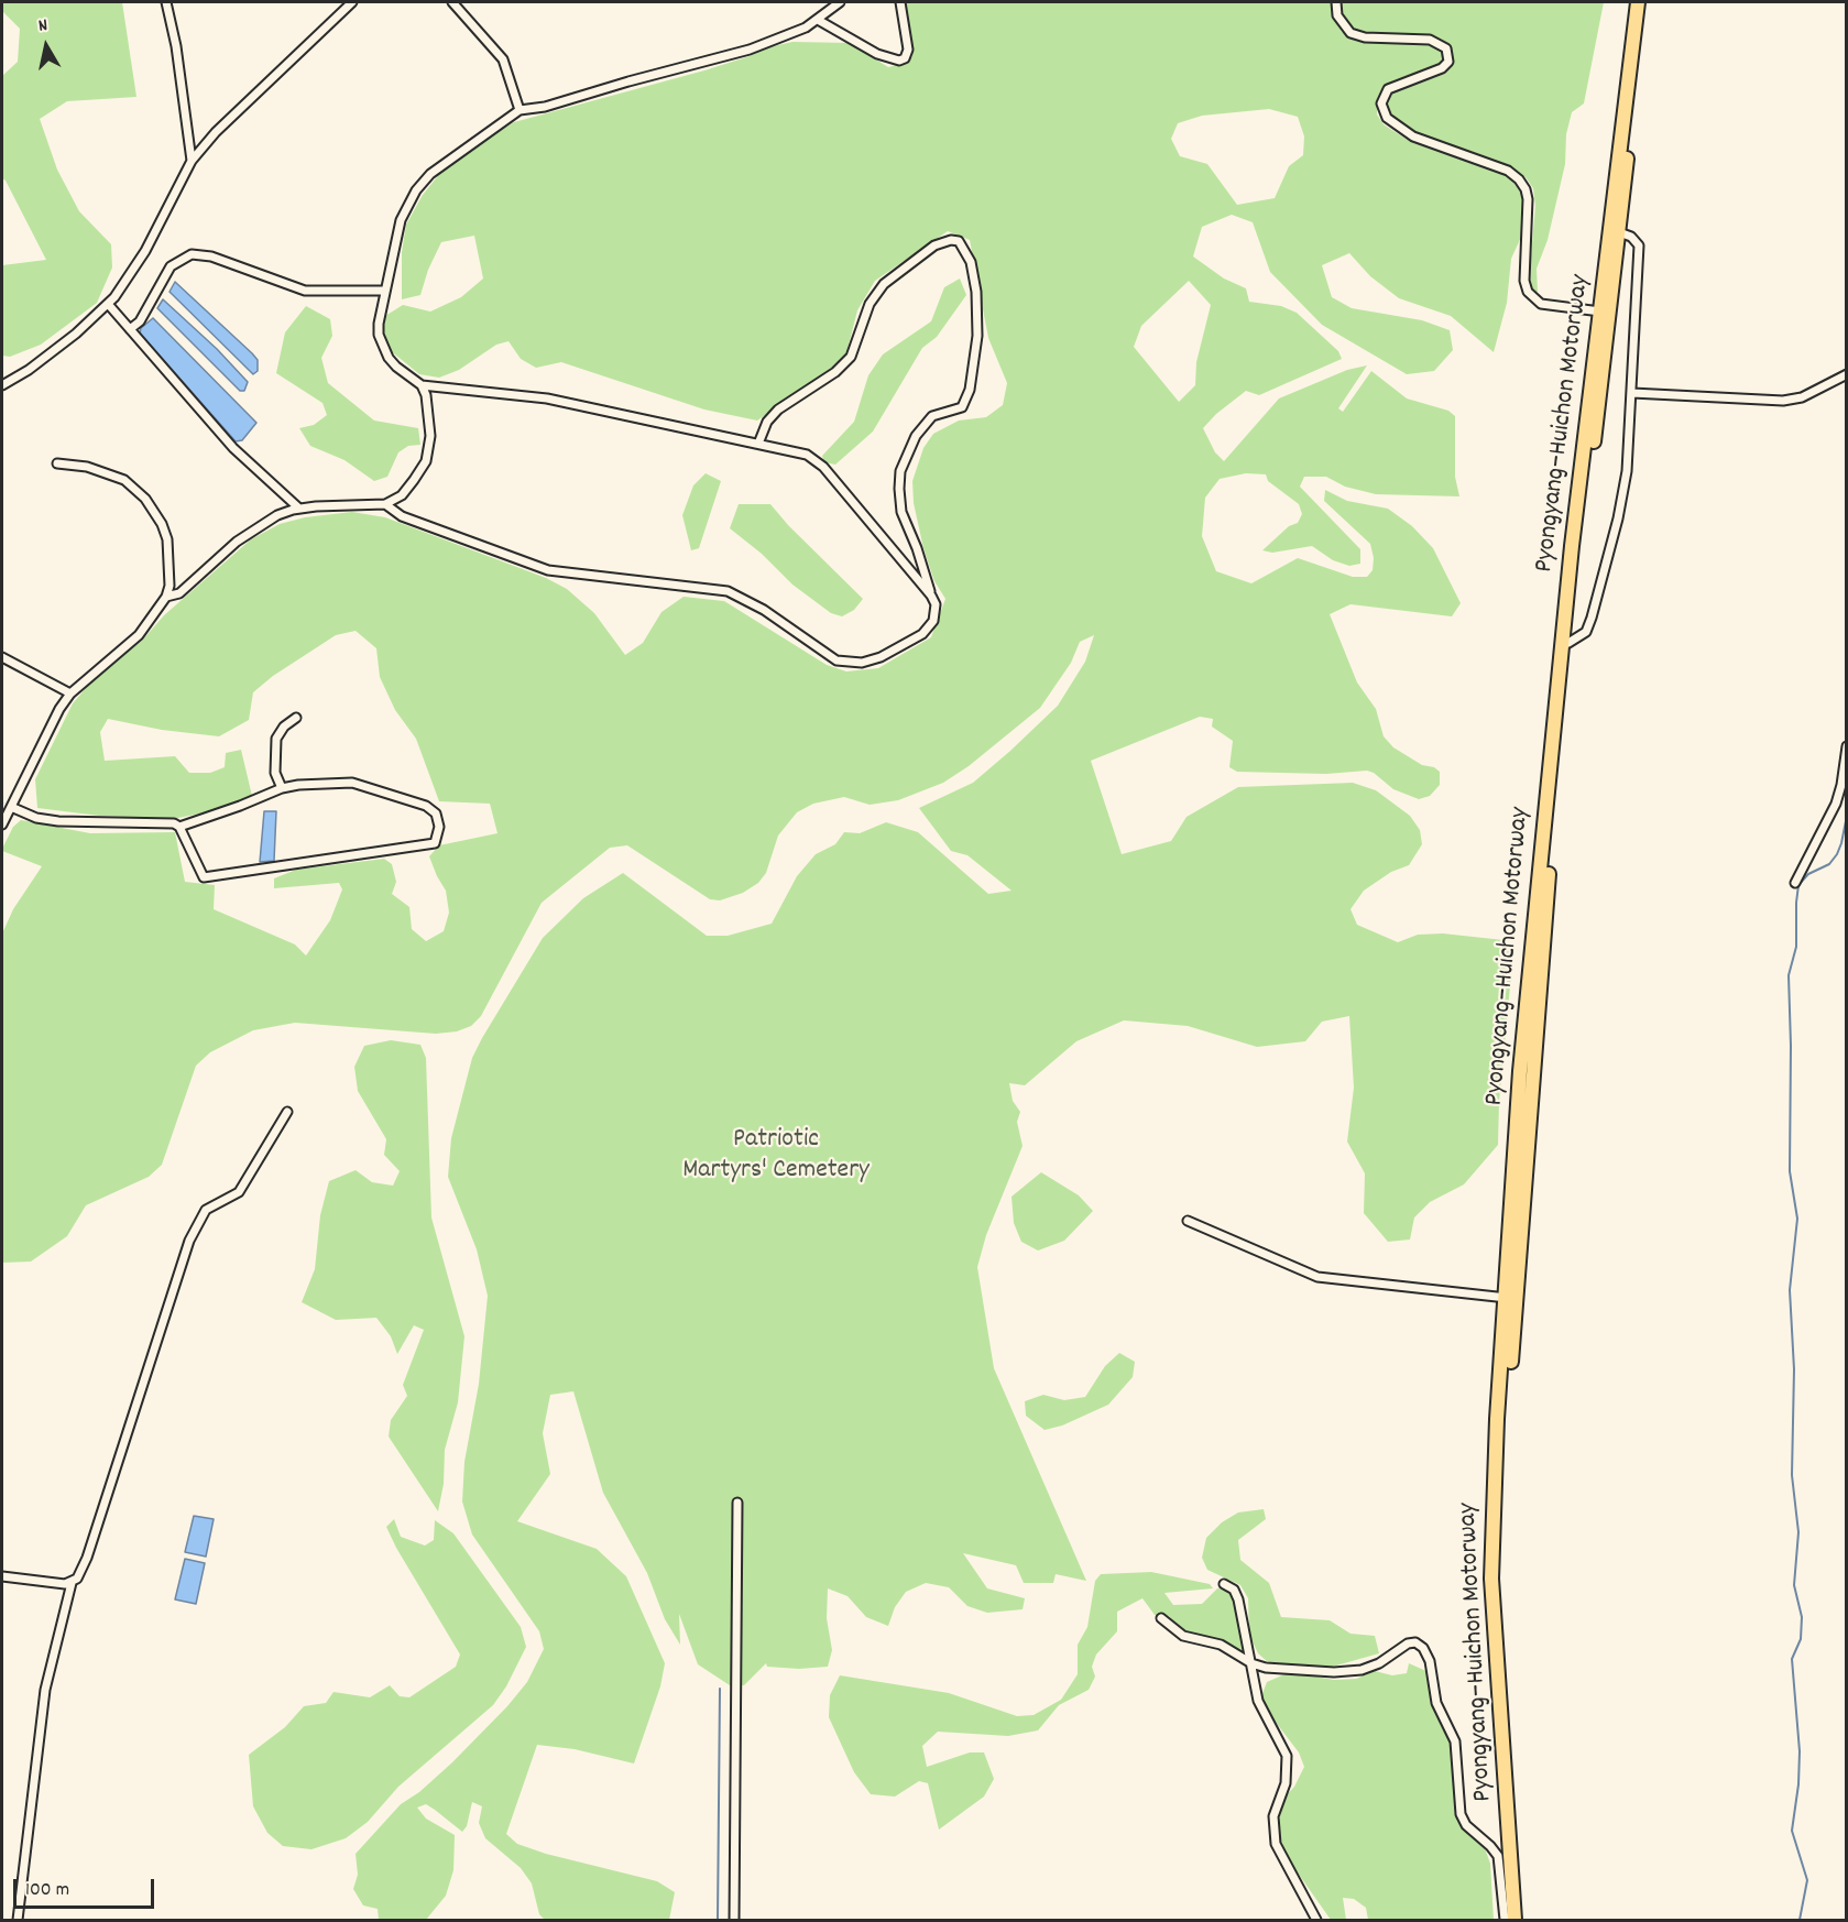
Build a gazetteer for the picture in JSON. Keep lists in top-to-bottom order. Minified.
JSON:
{"streets":{"highway":["Pyongyang–Huichon Motorway"]},"parks":["Patriotic Martyrs' Cemetery"],"scale_bar":"100 m","north":"top"}
